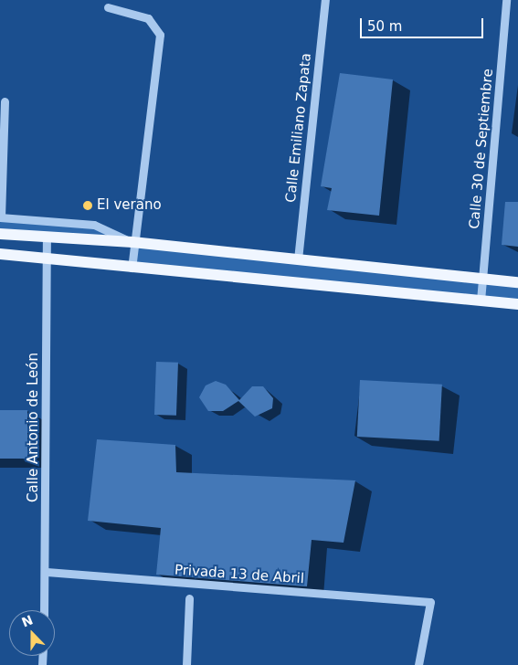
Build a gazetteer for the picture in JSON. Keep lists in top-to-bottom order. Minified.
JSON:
{"streets":{"street":["Calle Emiliano Zapata","Calle 30 de Septiembre","Calle Antonio de León","Privada 13 de Abril"]},"crossings":[["Calle Antonio de León","Privada 13 de Abril"]],"places":["El verano"],"scale_bar":"50 m","north":"top"}
